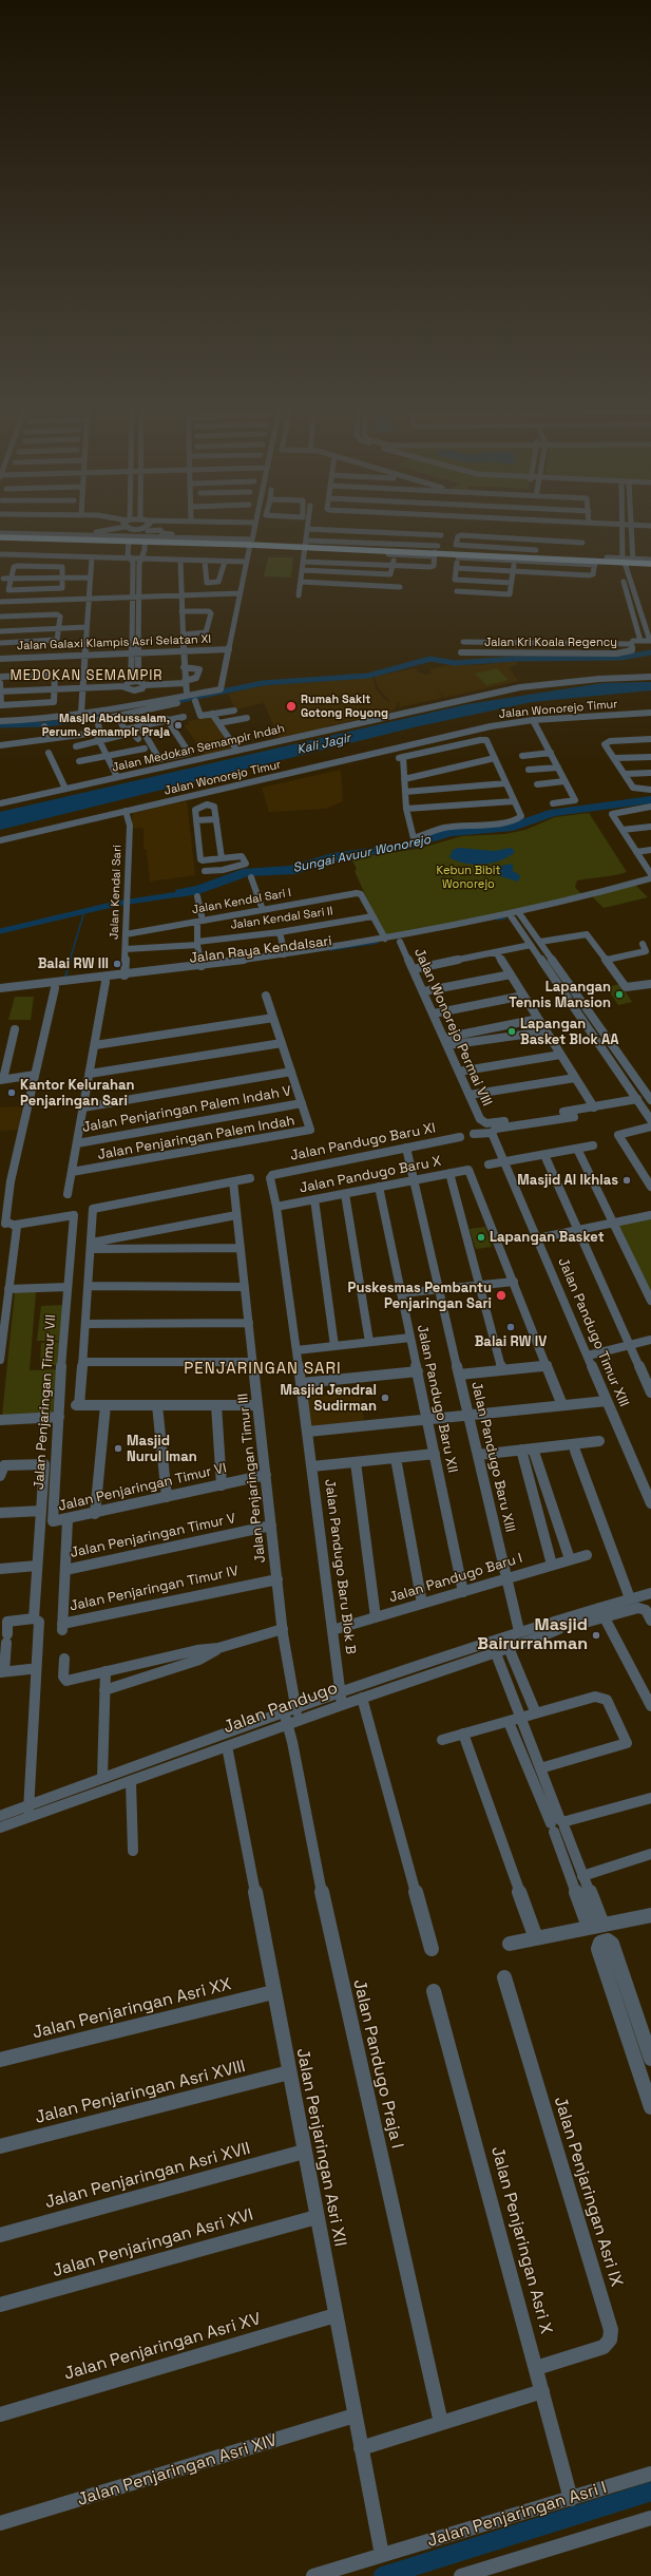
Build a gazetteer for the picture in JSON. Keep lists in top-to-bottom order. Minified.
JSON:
{"streets":{"street":["Jalan Galaxi Klampis Asri Selatan XI","Jalan Kri Koala Regency","Jalan Wonorejo Timur","Jalan Medokan Semampir Indah","Jalan Kendal Sari","Jalan Kendal Sari I","Jalan Kendal Sari II","Jalan Raya Kendalsari","Jalan Wonorejo Permai VIII","Jalan Penjaringan Palem Indah V","Jalan Penjaringan Palem Indah","Jalan Pandugo Baru XI","Jalan Pandugo Baru X","Jalan Pandugo Timur XIII","Jalan Pandugo Baru XII","Jalan Penjaringan Timur VII","Jalan Pandugo Baru XIII","Jalan Penjaringan Timur III","Jalan Penjaringan Timur VI","Jalan Penjaringan Timur V","Jalan Pandugo Baru Blok B","Jalan Pandugo Baru I","Jalan Penjaringan Timur IV","Jalan Pandugo","Jalan Penjaringan Asri XX","Jalan Pandugo Praja I","Jalan Penjaringan Asri XVIII","Jalan Penjaringan Asri XII","Jalan Penjaringan Asri XVII","Jalan Penjaringan Asri IX","Jalan Penjaringan Asri X","Jalan Penjaringan Asri XVI","Jalan Penjaringan Asri XV","Jalan Penjaringan Asri XIV","Jalan Penjaringan Asri I"]},"crossings":[["Jalan Wonorejo Timur","Jalan Kendal Sari"],["Jalan Kendal Sari","Jalan Kendal Sari I"],["Jalan Kendal Sari","Jalan Kendal Sari II"],["Jalan Kendal Sari","Jalan Raya Kendalsari"],["Jalan Kendal Sari I","Jalan Kendal Sari II"],["Jalan Raya Kendalsari","Jalan Wonorejo Permai VIII"],["Jalan Raya Kendalsari","Jalan Penjaringan Palem Indah"],["Jalan Penjaringan Palem Indah V","Jalan Penjaringan Palem Indah"],["Jalan Pandugo Baru XI","Jalan Pandugo Baru XIII"],["Jalan Pandugo Baru XI","Jalan Pandugo Baru Blok B"],["Jalan Pandugo Baru X","Jalan Pandugo Baru XII"],["Jalan Pandugo Baru X","Jalan Pandugo Baru XIII"],["Jalan Pandugo Baru X","Jalan Pandugo Baru Blok B"],["Jalan Pandugo Baru XII","Jalan Pandugo Baru I"],["Jalan Penjaringan Timur VII","Jalan Penjaringan Timur VI"],["Jalan Pandugo Baru XIII","Jalan Pandugo Baru I"],["Jalan Pandugo Baru XIII","Jalan Pandugo"],["Jalan Penjaringan Timur III","Jalan Penjaringan Timur VI"],["Jalan Penjaringan Timur III","Jalan Penjaringan Timur V"],["Jalan Penjaringan Timur III","Jalan Penjaringan Timur IV"],["Jalan Penjaringan Timur III","Jalan Pandugo"],["Jalan Penjaringan Timur VI","Jalan Penjaringan Timur IV"],["Jalan Penjaringan Timur V","Jalan Penjaringan Timur IV"],["Jalan Pandugo Baru Blok B","Jalan Pandugo Baru I"],["Jalan Pandugo Baru Blok B","Jalan Pandugo"],["Jalan Pandugo","Jalan Pandugo Praja I"],["Jalan Pandugo","Jalan Penjaringan Asri XII"],["Jalan Penjaringan Asri XX","Jalan Penjaringan Asri XII"],["Jalan Penjaringan Asri XVIII","Jalan Penjaringan Asri XII"],["Jalan Penjaringan Asri XII","Jalan Penjaringan Asri XVII"],["Jalan Penjaringan Asri XII","Jalan Penjaringan Asri XVI"],["Jalan Penjaringan Asri XII","Jalan Penjaringan Asri XV"],["Jalan Penjaringan Asri XII","Jalan Penjaringan Asri XIV"],["Jalan Penjaringan Asri XII","Jalan Penjaringan Asri I"],["Jalan Penjaringan Asri IX","Jalan Penjaringan Asri X"],["Jalan Penjaringan Asri X","Jalan Penjaringan Asri I"]],"districts":["MEDOKAN SEMAMPIR","PENJARINGAN SARI"],"water":["Kali Jagir","Sungai Avuur Wonorejo"],"parks":["Kebun Bibit Wonorejo"],"places":["Rumah Sakit Gotong Royong","Masjid Abdussalam, Perum. Semampir Praja","Balai RW III","Lapangan Tennis Mansion","Lapangan Basket Blok AA","Kantor Kelurahan Penjaringan Sari","Masjid Al Ikhlas","Lapangan Basket","Puskesmas Pembantu Penjaringan Sari","Balai RW IV","Masjid Jendral Sudirman","Masjid Nurul Iman","Masjid Bairurrahman"]}
